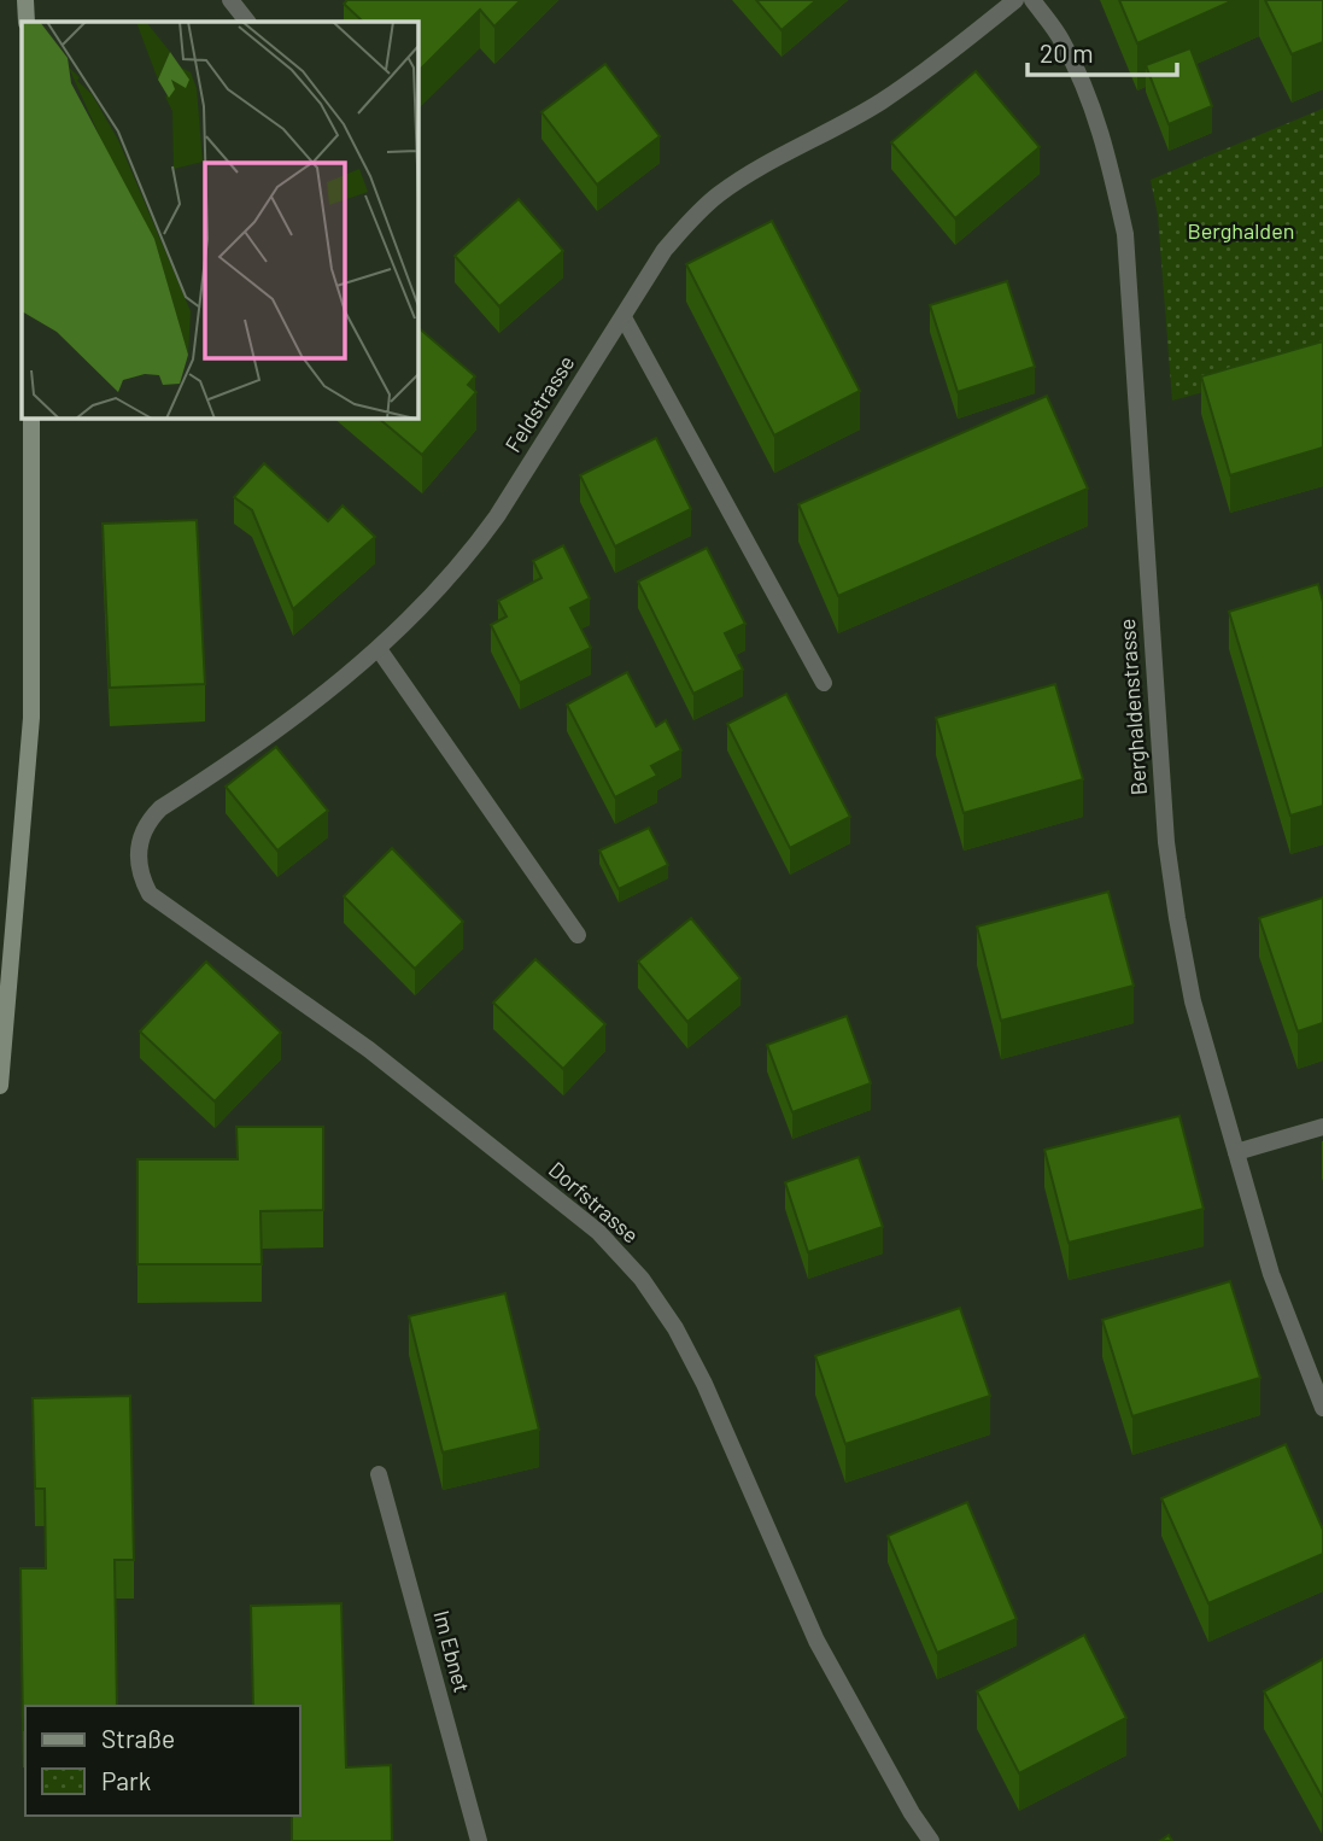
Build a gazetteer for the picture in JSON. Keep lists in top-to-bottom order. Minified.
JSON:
{"streets":{"street":["Feldstrasse","Berghaldenstrasse","Dorfstrasse","Im Ebnet"]},"crossings":[["Feldstrasse","Dorfstrasse"]],"parks":["Berghalden"],"legend":["Straße","Park"],"scale_bar":"20 m"}
